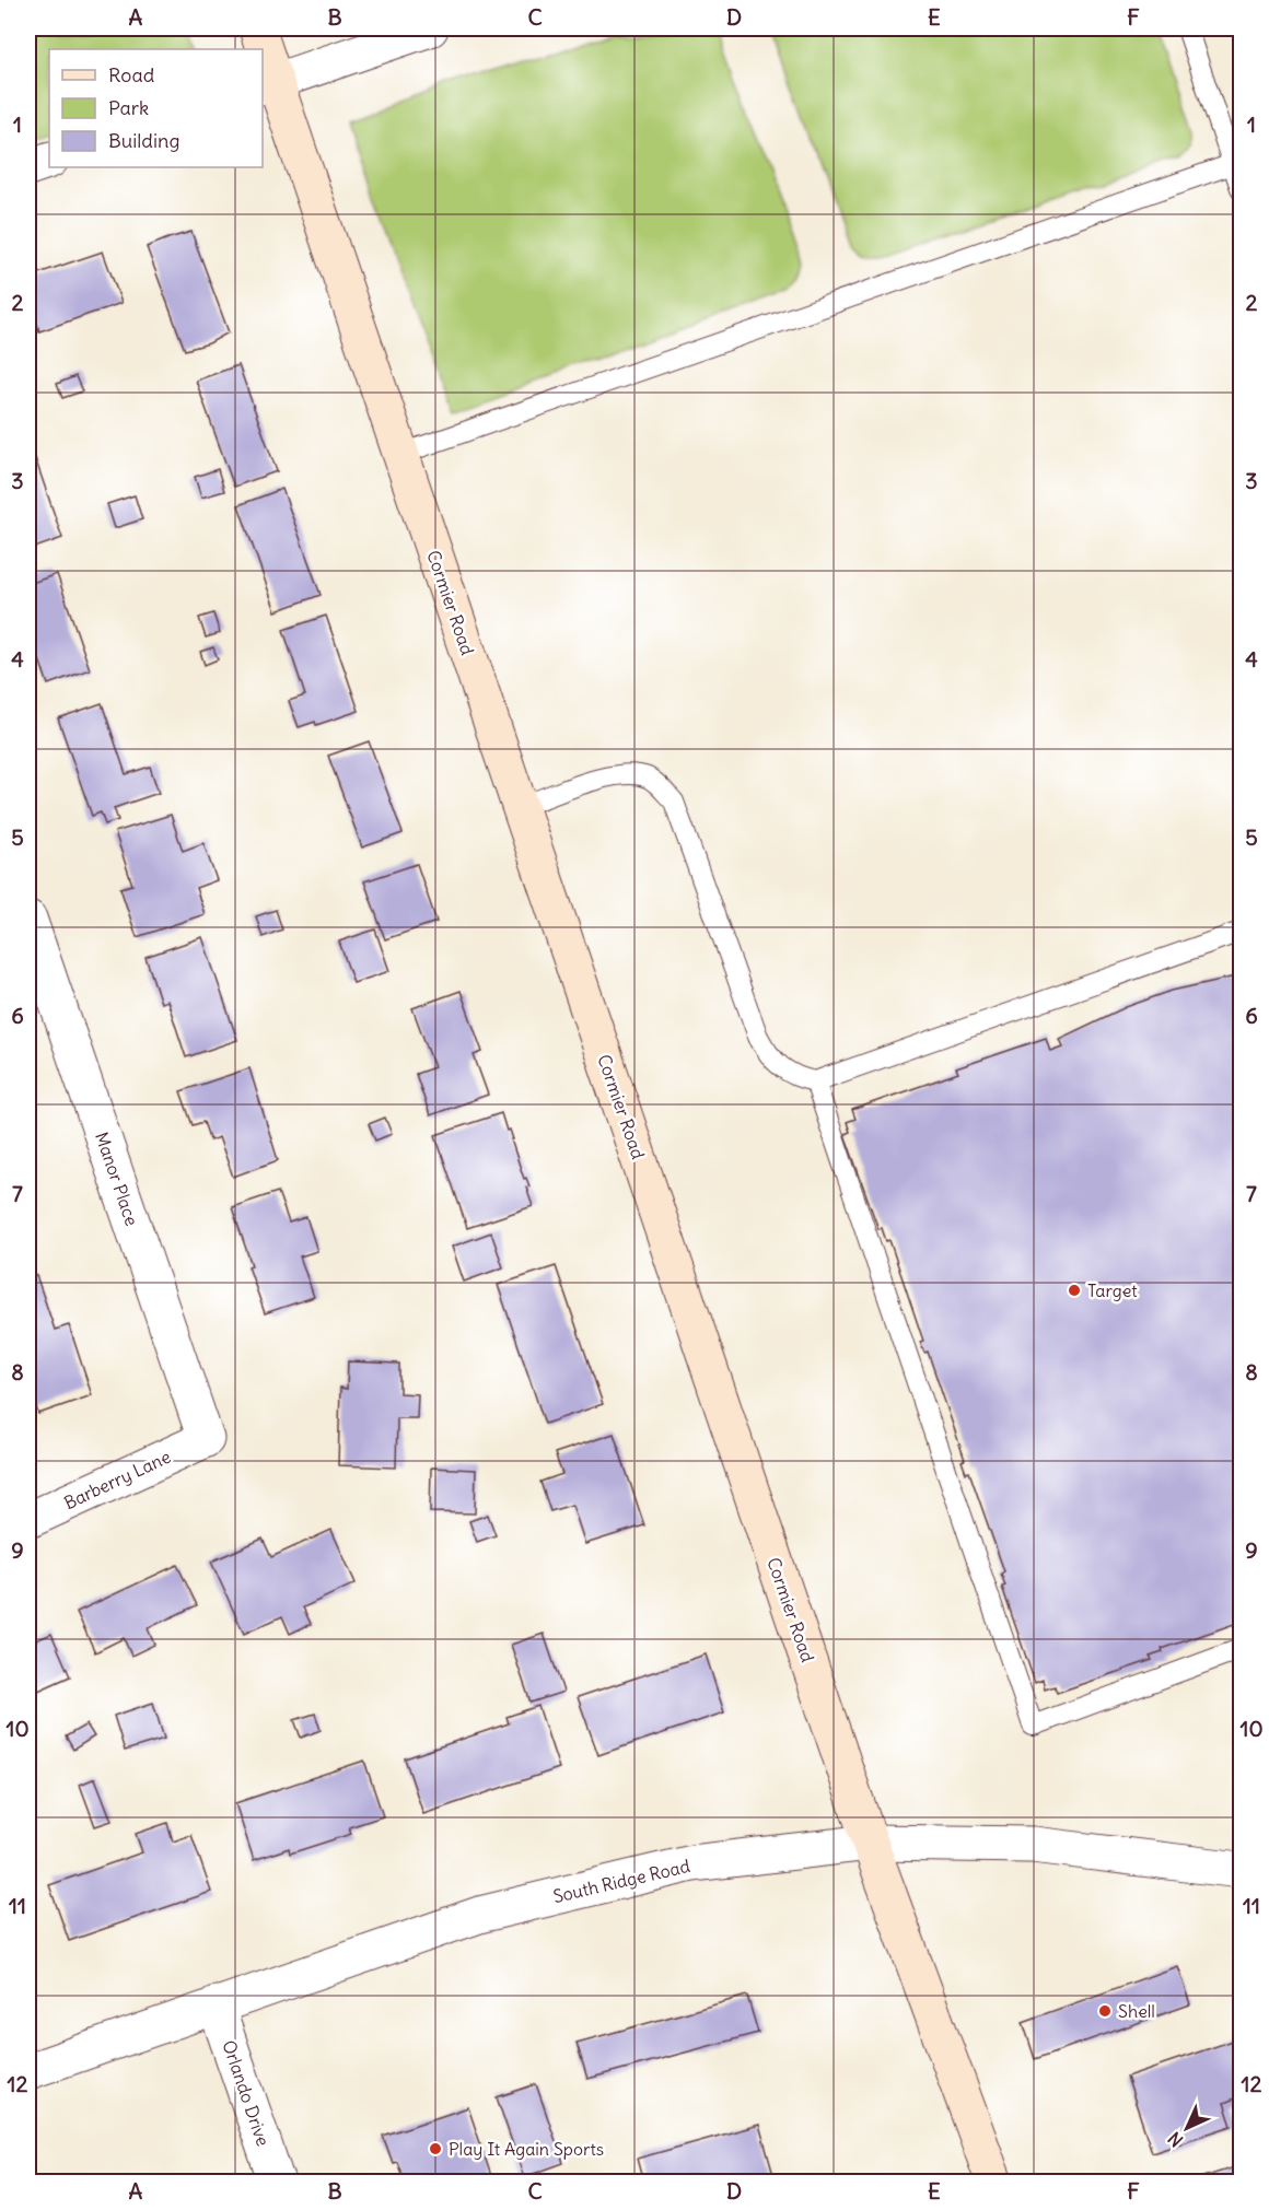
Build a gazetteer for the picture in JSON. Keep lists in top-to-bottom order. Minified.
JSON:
{"streets":{"street":["Cormier Road","Manor Place","Barberry Lane","South Ridge Road","Orlando Drive"]},"crossings":[["Cormier Road","South Ridge Road"],["Manor Place","Barberry Lane"],["South Ridge Road","Orlando Drive"]],"places":["Target","Shell","Play It Again Sports"],"legend":["Road","Park","Building"],"north":"bottom left","grid":{"columns":["A","B","C","D","E","F"],"rows":["1","2","3","4","5","6","7","8","9","10","11","12"]}}
